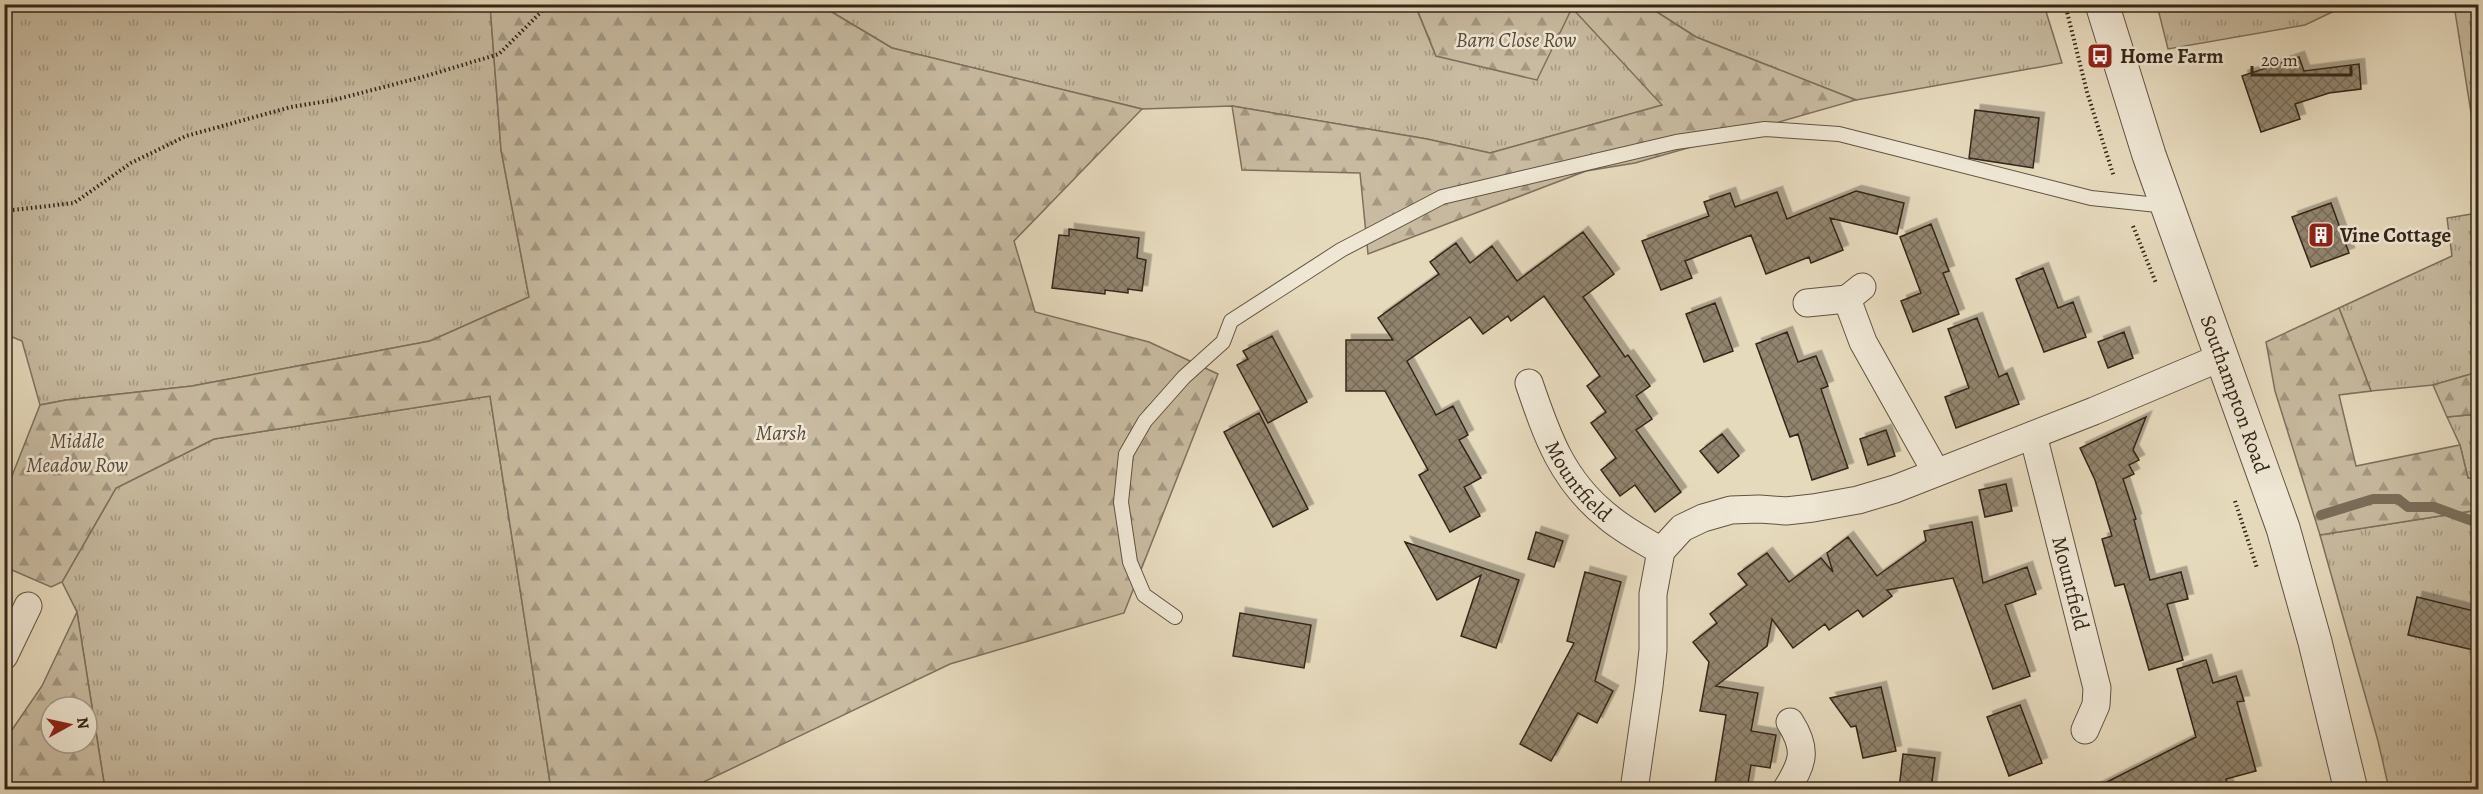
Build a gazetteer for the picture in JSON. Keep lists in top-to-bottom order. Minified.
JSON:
{"streets":{"street":["Southampton Road","Mountfield"]},"parks":["Barn Close Row","Marsh","Middle Meadow Row"],"places":{"bus stop":["Home Farm"],"building":["Vine Cottage"]},"scale_bar":"20 m","north":"right"}
